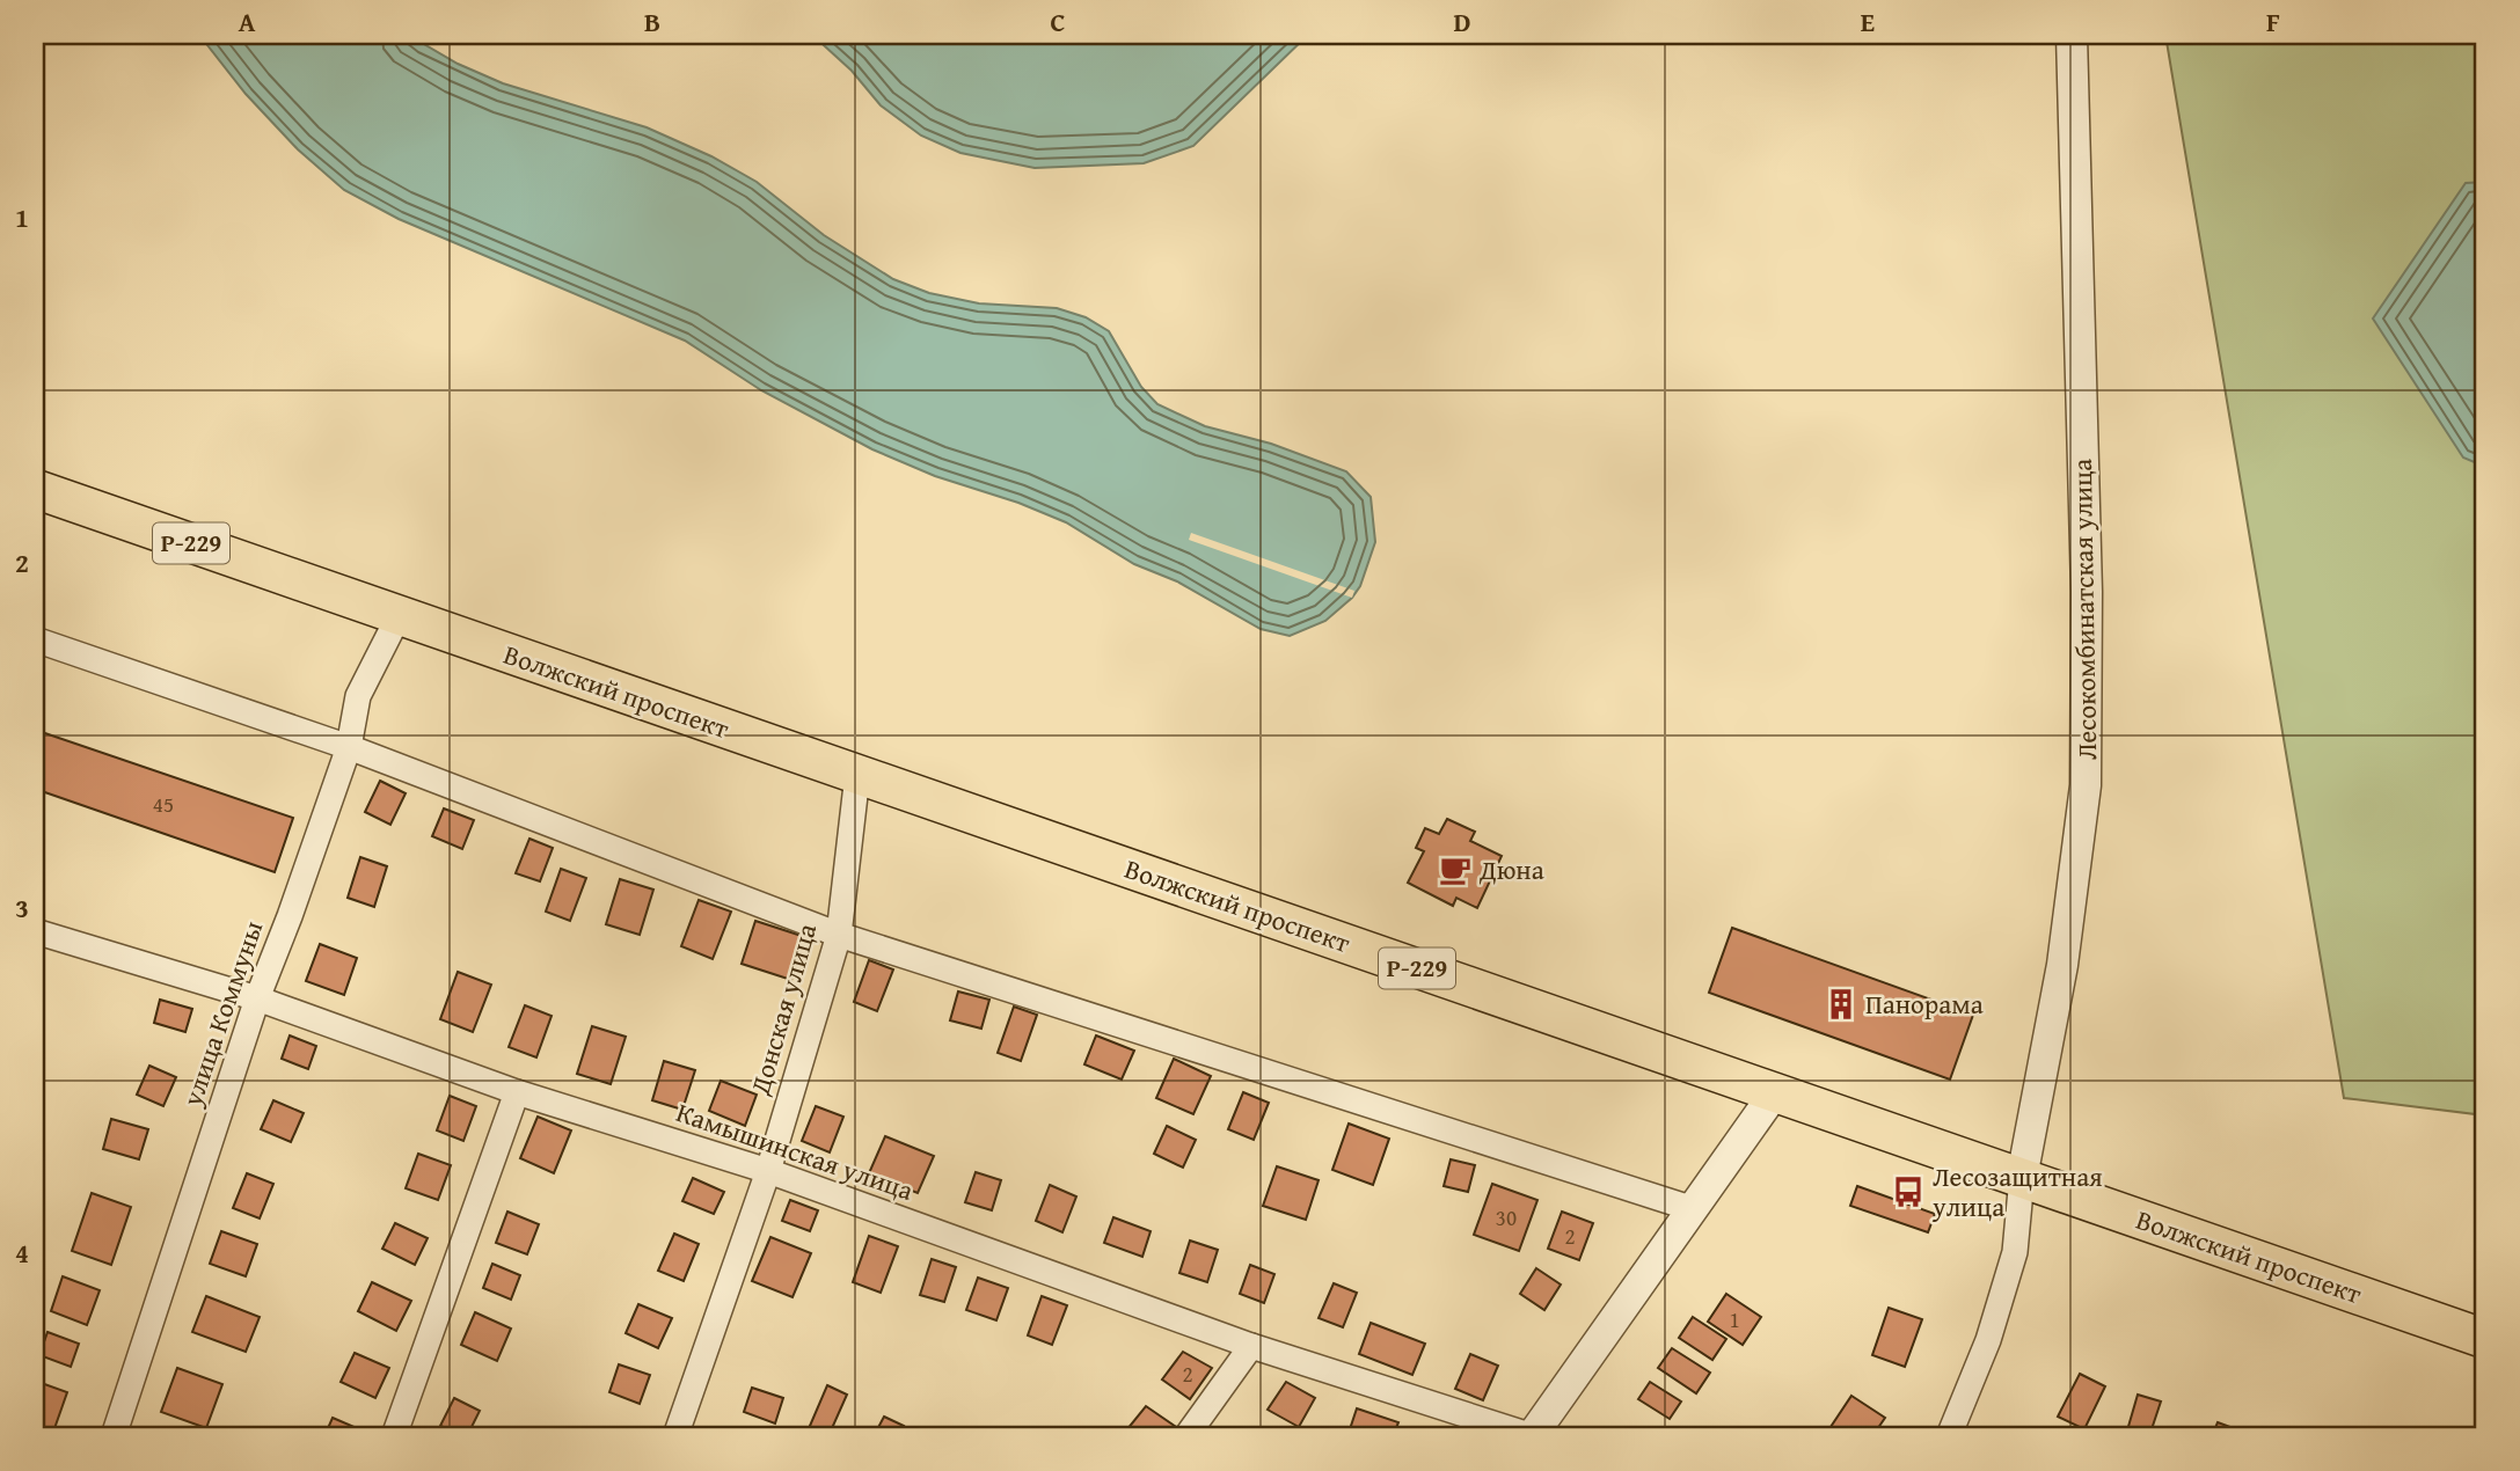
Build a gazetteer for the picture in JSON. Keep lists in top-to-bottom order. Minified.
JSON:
{"streets":{"main road":["Р-229","Волжский проспект"],"street":["Лесокомбинатская улица","Донская улица","улица Коммуны","Камышинская улица"]},"crossings":[["Лесокомбинатская улица","Волжский проспект"],["Волжский проспект","Донская улица"],["Волжский проспект","улица Коммуны"],["Донская улица","Камышинская улица"],["улица Коммуны","Камышинская улица"]],"places":{"cafe":["Дюна"],"building":["Панорама"],"bus stop":["Лесозащитная улица"]},"house_numbers":["45","30","2","1","2"],"grid":{"columns":["A","B","C","D","E","F"],"rows":["1","2","3","4"]}}
